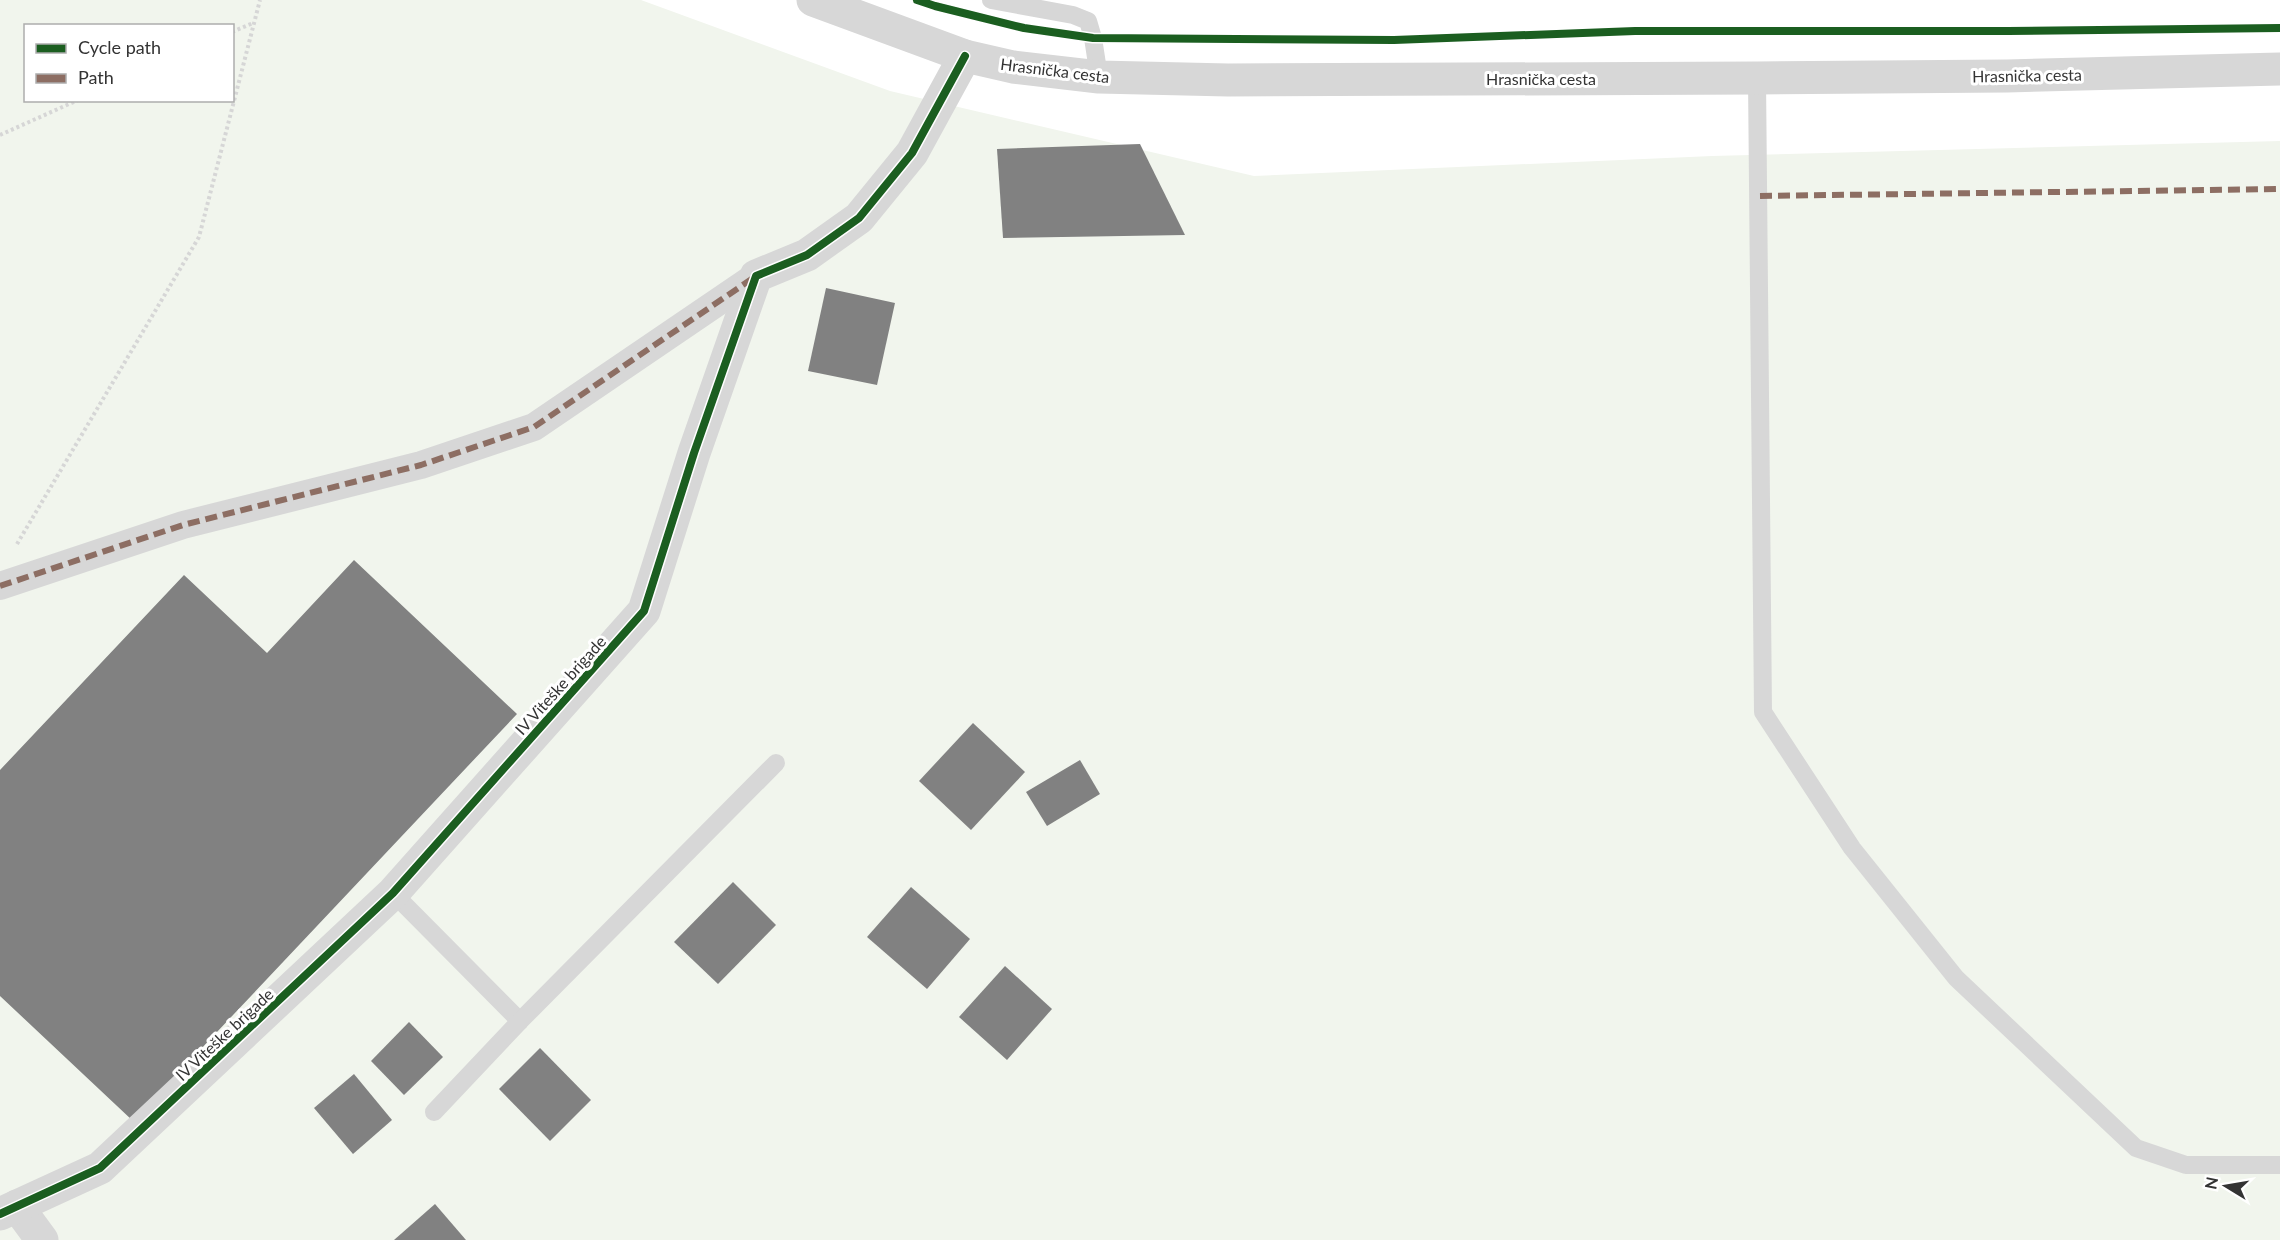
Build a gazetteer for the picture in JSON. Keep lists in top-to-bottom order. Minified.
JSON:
{"streets":{"street":["Hrasnička cesta","IV Viteške brigade"]},"legend":["Cycle path","Path"],"north":"left"}
